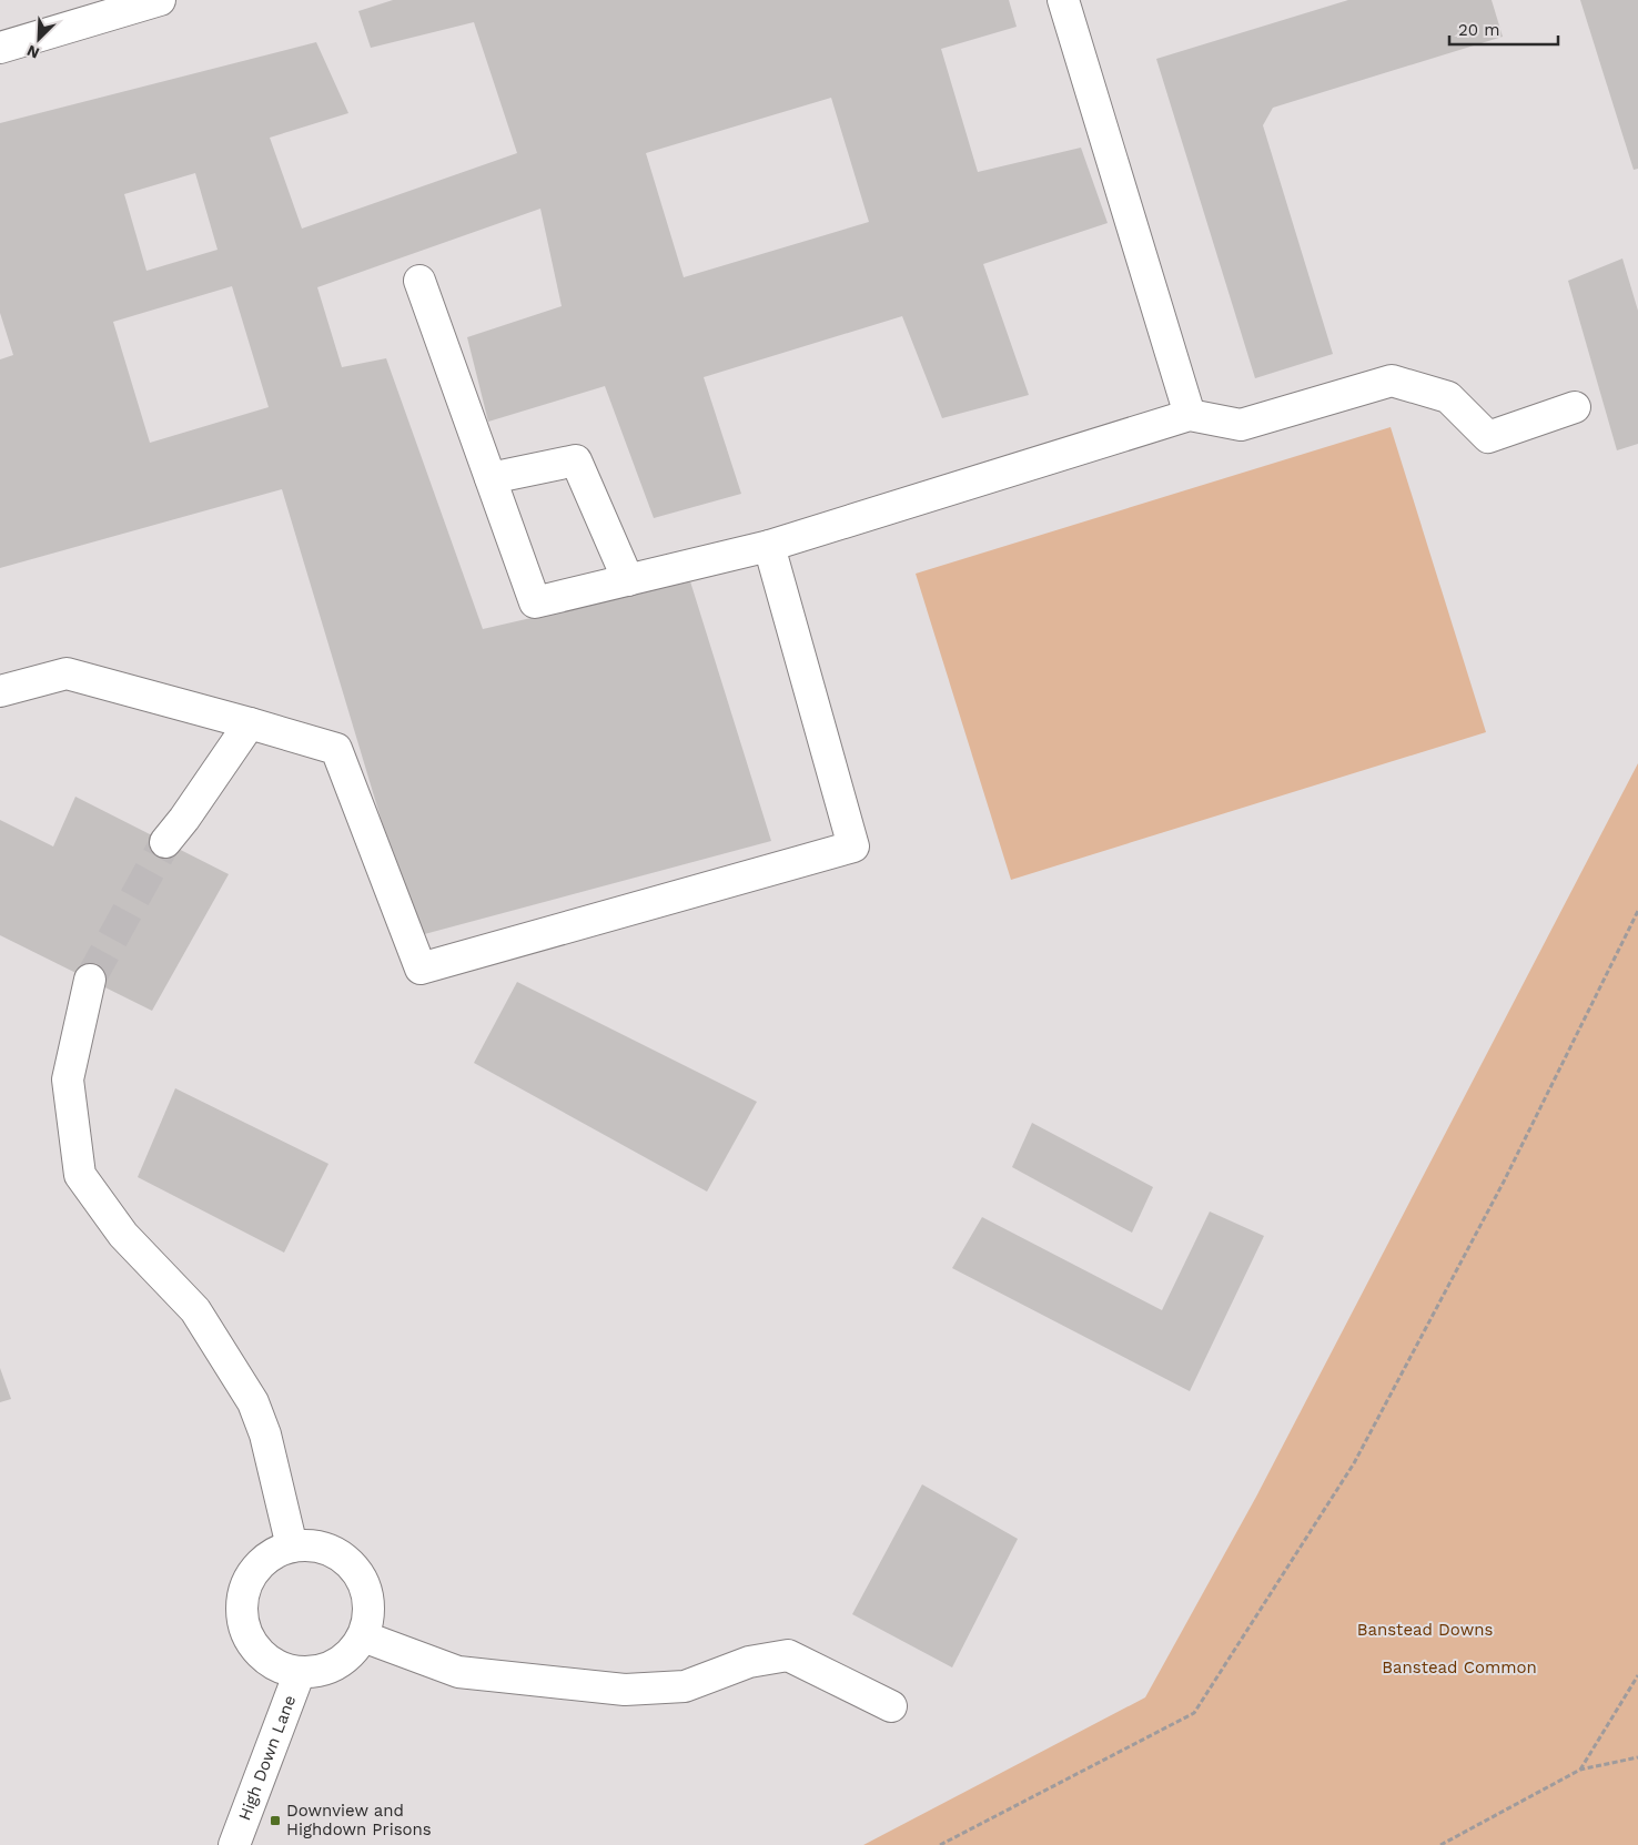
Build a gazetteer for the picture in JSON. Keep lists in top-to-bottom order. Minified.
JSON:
{"streets":{"lane":["High Down Lane"]},"parks":["Banstead Downs","Banstead Common"],"places":{"transit":["Downview and Highdown Prisons"]},"scale_bar":"20 m","north":"bottom left"}
